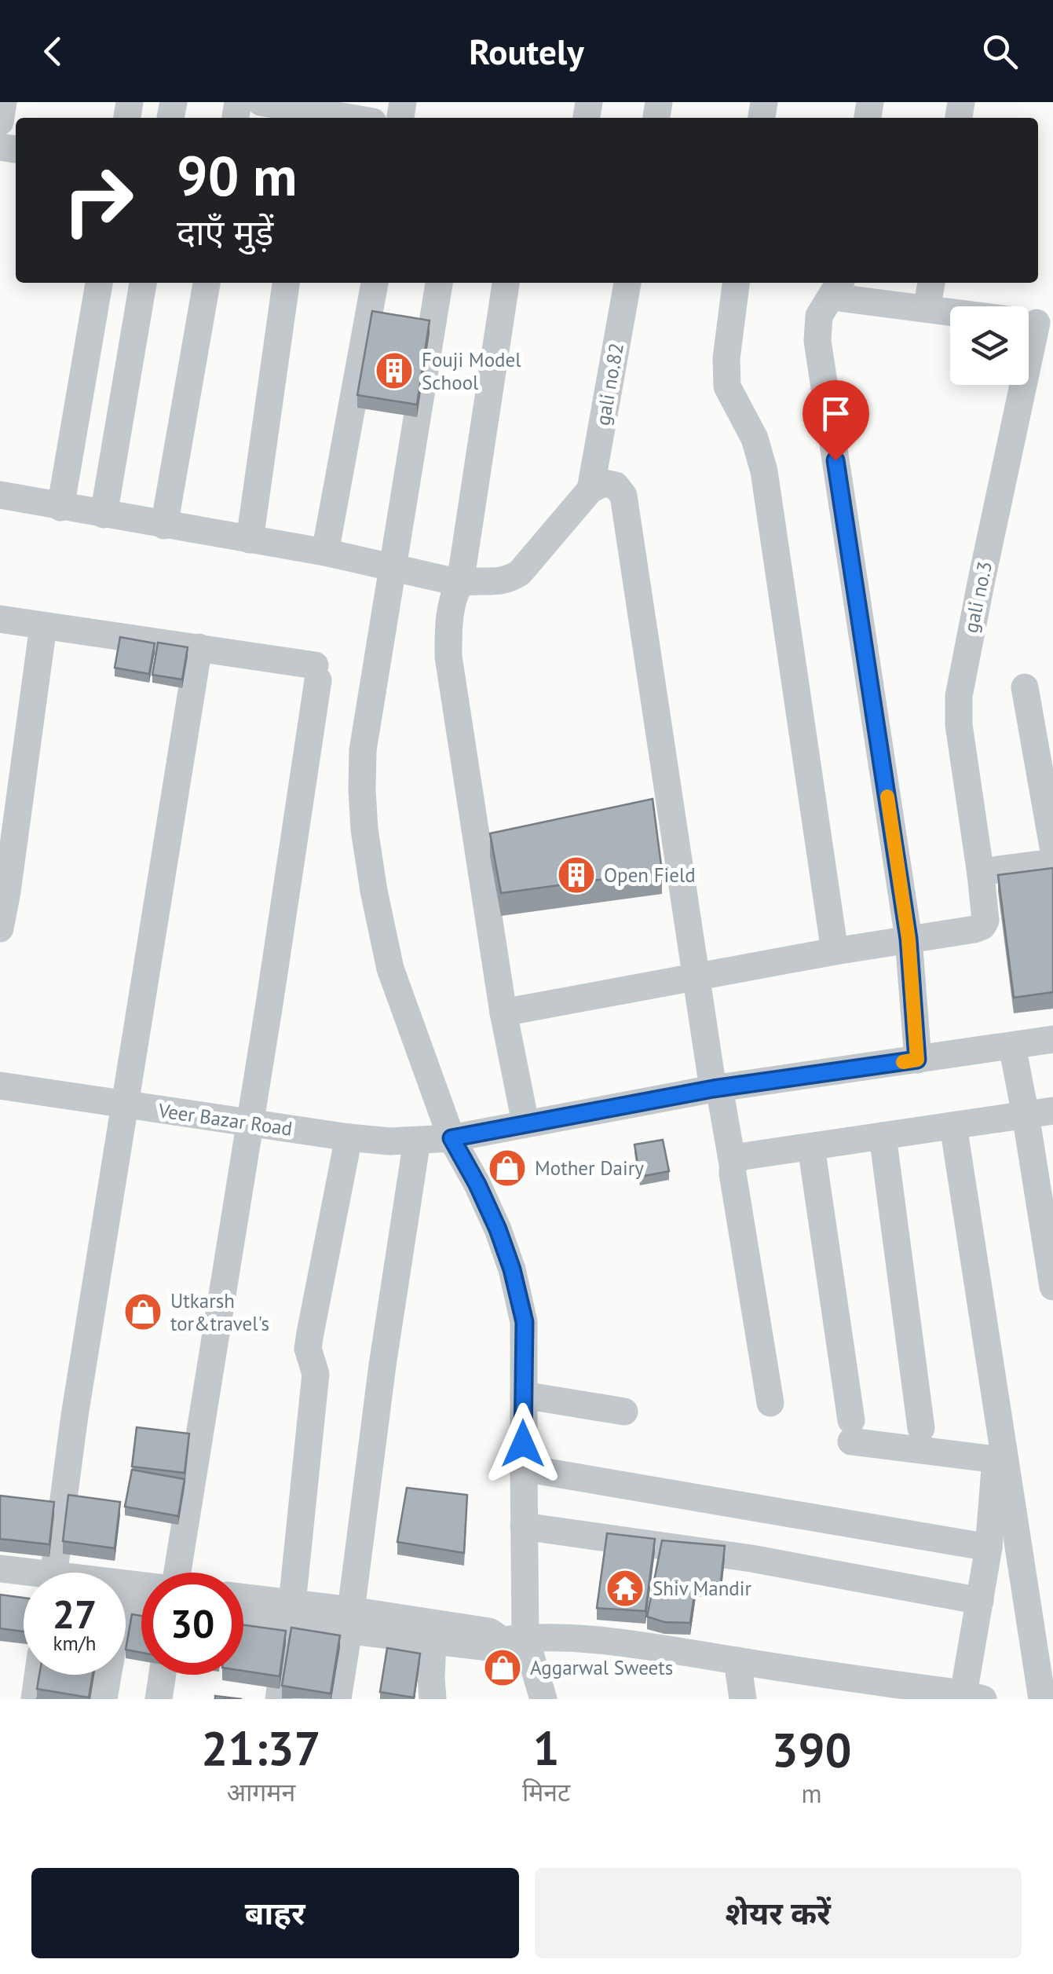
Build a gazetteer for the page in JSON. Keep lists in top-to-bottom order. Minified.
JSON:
{"streets":{"street":["gali no.82","gali no.3","Veer Bazar Road"]},"places":{"building":["Fouji Model School","Open Field"],"shop":["Mother Dairy","Utkarsh tor&travel's","Aggarwal Sweets"],"temple":["Shiv Mandir"]},"page":{"header":"Routely","turn":["90 m","दाएँ मुड़ें"],"speed":"27 km/h","limit":"30","eta":["21:37","आगमन","1","मिनट","390","m"],"buttons":["बाहर","शेयर करें"]}}
